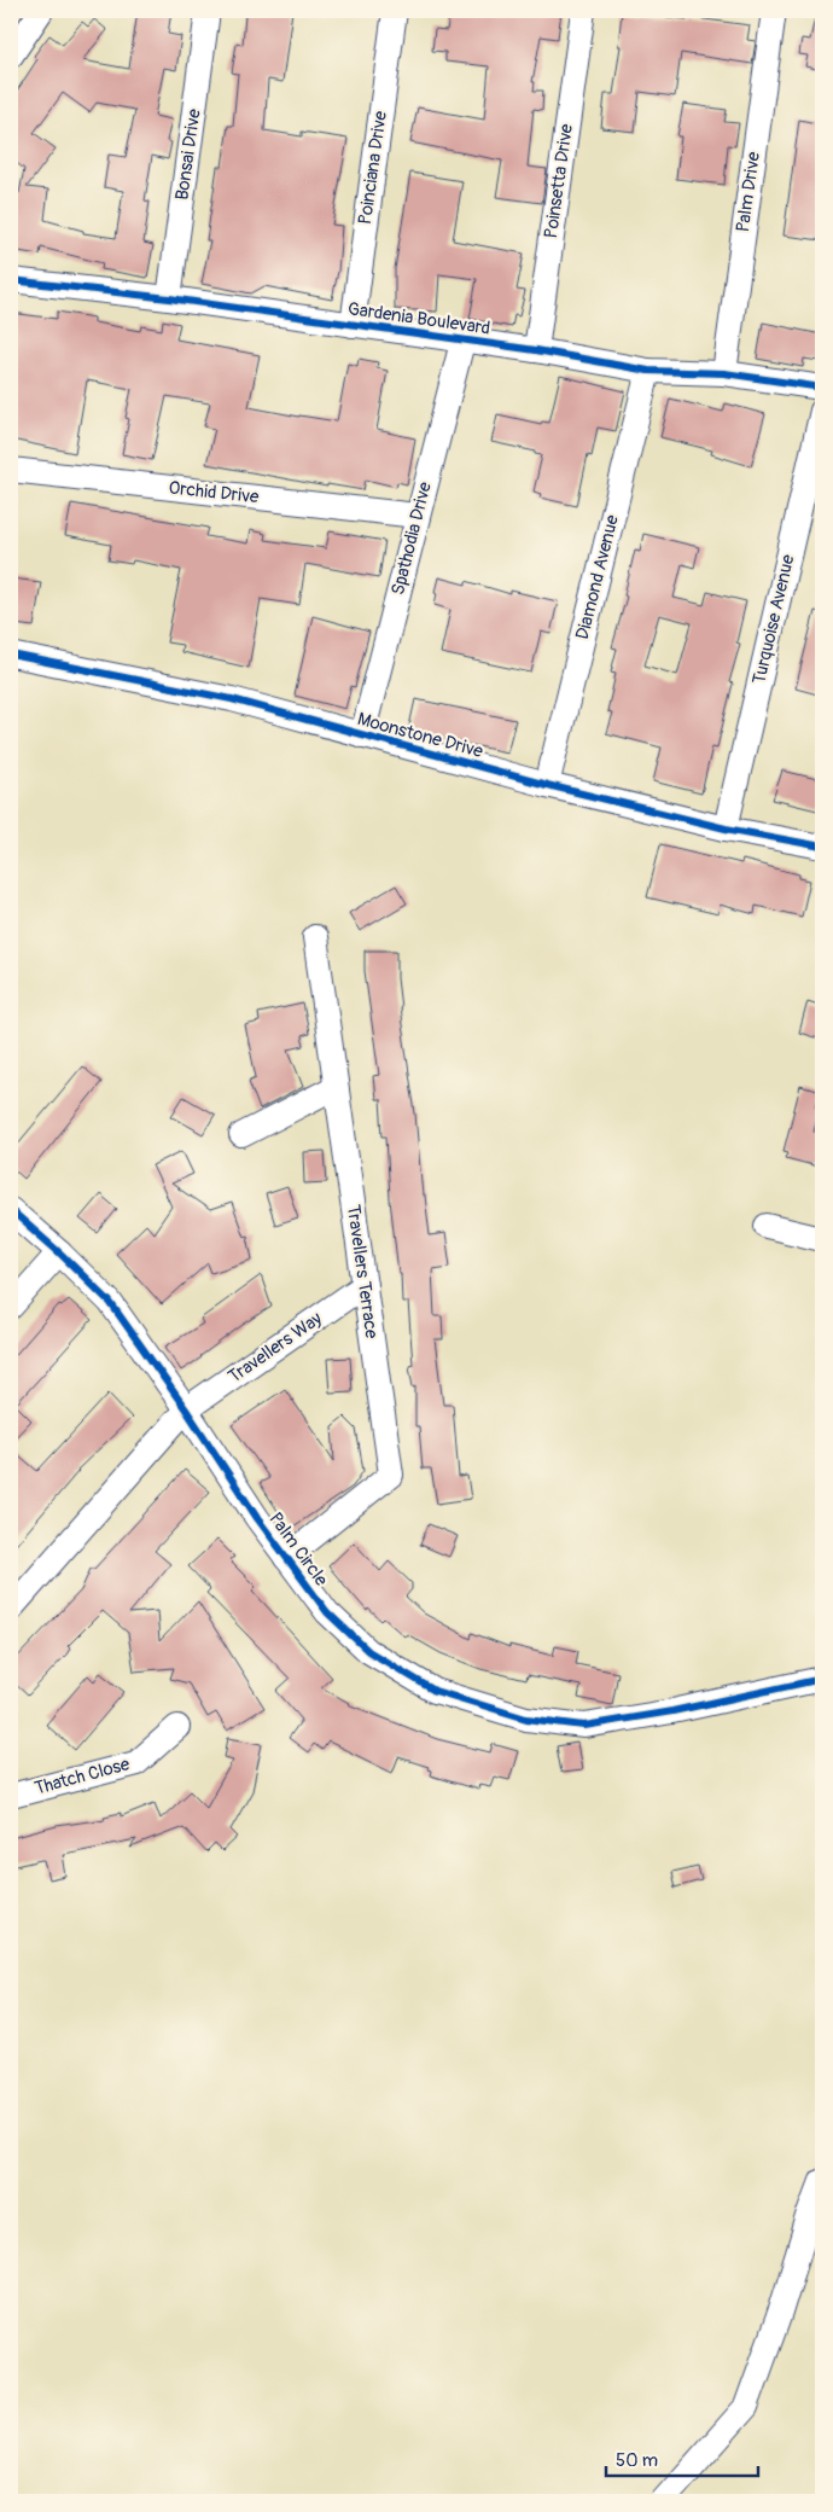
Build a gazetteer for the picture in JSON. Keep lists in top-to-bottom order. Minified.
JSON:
{"streets":{"street":["Bonsai Drive","Poinciana Drive","Poinsetta Drive","Palm Drive","Gardenia Boulevard","Orchid Drive","Spathodia Drive","Diamond Avenue","Turquoise Avenue","Moonstone Drive","Travellers Terrace","Travellers Way","Palm Circle","Thatch Close"]},"crossings":[["Bonsai Drive","Gardenia Boulevard"],["Poinciana Drive","Gardenia Boulevard"],["Poinsetta Drive","Gardenia Boulevard"],["Palm Drive","Gardenia Boulevard"],["Gardenia Boulevard","Spathodia Drive"],["Gardenia Boulevard","Diamond Avenue"],["Orchid Drive","Spathodia Drive"],["Spathodia Drive","Moonstone Drive"],["Diamond Avenue","Moonstone Drive"],["Turquoise Avenue","Moonstone Drive"],["Travellers Terrace","Travellers Way"],["Travellers Terrace","Palm Circle"],["Travellers Way","Palm Circle"]],"scale_bar":"50 m"}
